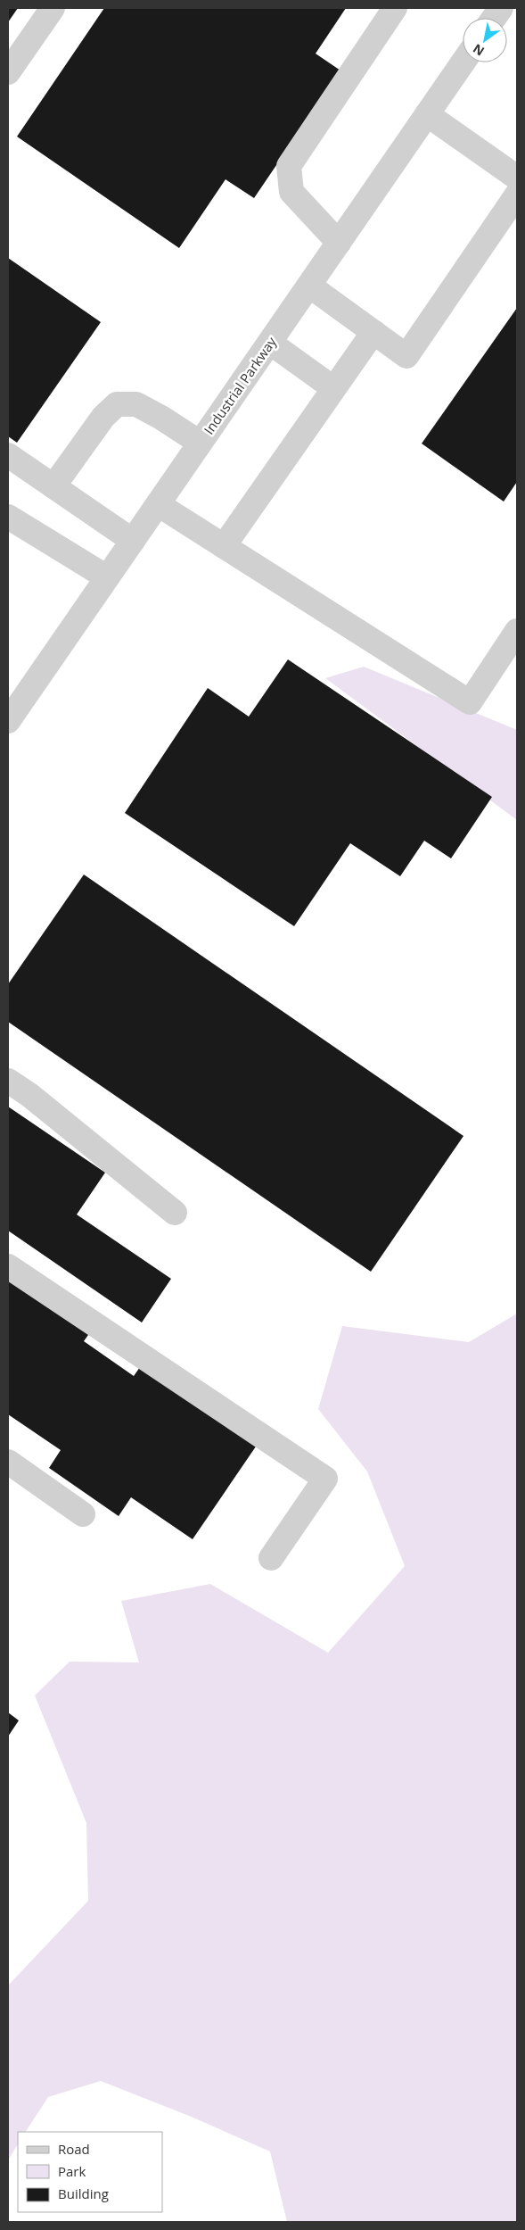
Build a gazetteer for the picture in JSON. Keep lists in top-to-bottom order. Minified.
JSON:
{"streets":{"street":["Industrial Parkway"]},"legend":["Road","Park","Building"],"north":"bottom left"}
